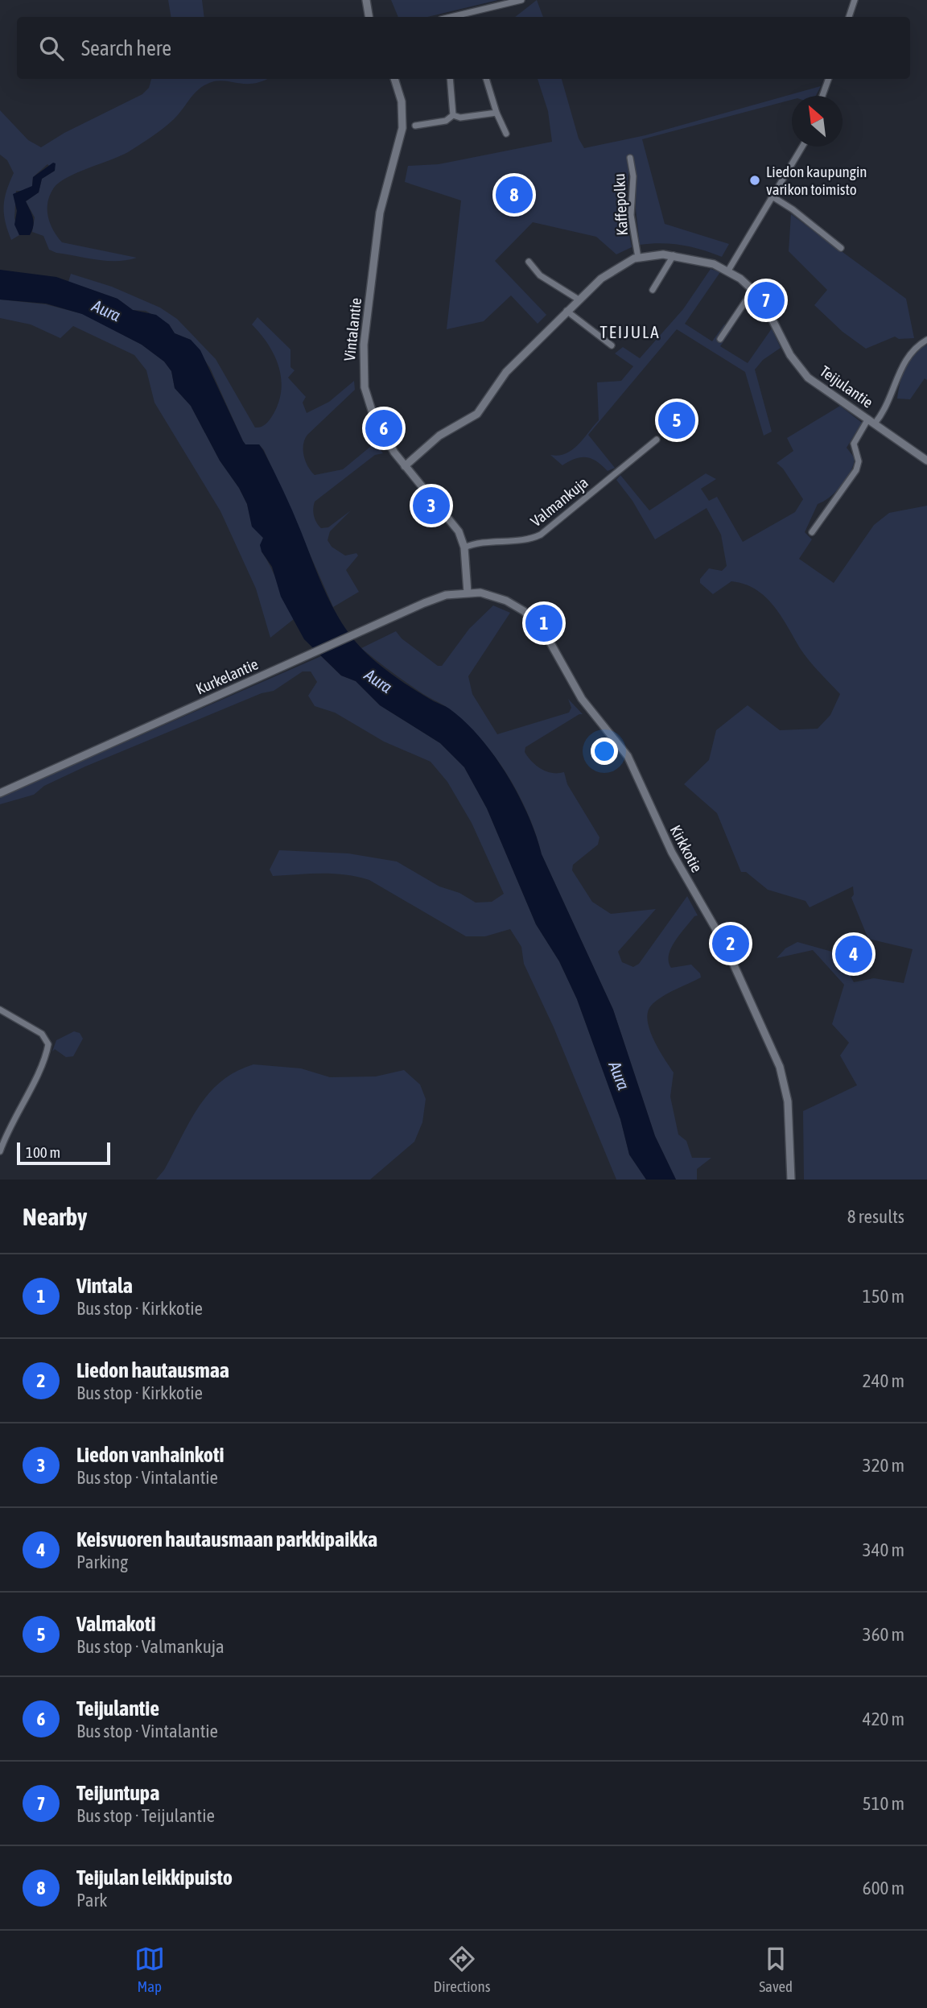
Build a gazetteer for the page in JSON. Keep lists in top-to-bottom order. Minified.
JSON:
{"streets":{"street":["Kaffepolku","Vintalantie","Teijulantie","Valmankuja","Kurkelantie","Kirkkotie"]},"crossings":[["Kaffepolku","Teijulantie"],["Vintalantie","Teijulantie"],["Vintalantie","Valmankuja"],["Vintalantie","Kurkelantie"],["Vintalantie","Kirkkotie"],["Kurkelantie","Kirkkotie"]],"districts":["TEIJULA"],"water":["Aura"],"places":["Liedon kaupungin varikon toimisto"],"scale_bar":"100 m","north":"top left","page":{"search":"Search here","pins":["8","7","5","6","3","1","2","4"],"scale":"100 m","heading":["Nearby","8 results"],"list":[{"mark":"1","name":"Vintala","note":"Bus stop · Kirkkotie","value":"150 m"},{"mark":"2","name":"Liedon hautausmaa","note":"Bus stop · Kirkkotie","value":"240 m"},{"mark":"3","name":"Liedon vanhainkoti","note":"Bus stop · Vintalantie","value":"320 m"},{"mark":"4","name":"Keisvuoren hautausmaan parkkipaikka","note":"Parking","value":"340 m"},{"mark":"5","name":"Valmakoti","note":"Bus stop · Valmankuja","value":"360 m"},{"mark":"6","name":"Teijulantie","note":"Bus stop · Vintalantie","value":"420 m"},{"mark":"7","name":"Teijuntupa","note":"Bus stop · Teijulantie","value":"510 m"},{"mark":"8","name":"Teijulan leikkipuisto","note":"Park","value":"600 m"}],"nav":["Map","Directions","Saved"]}}
